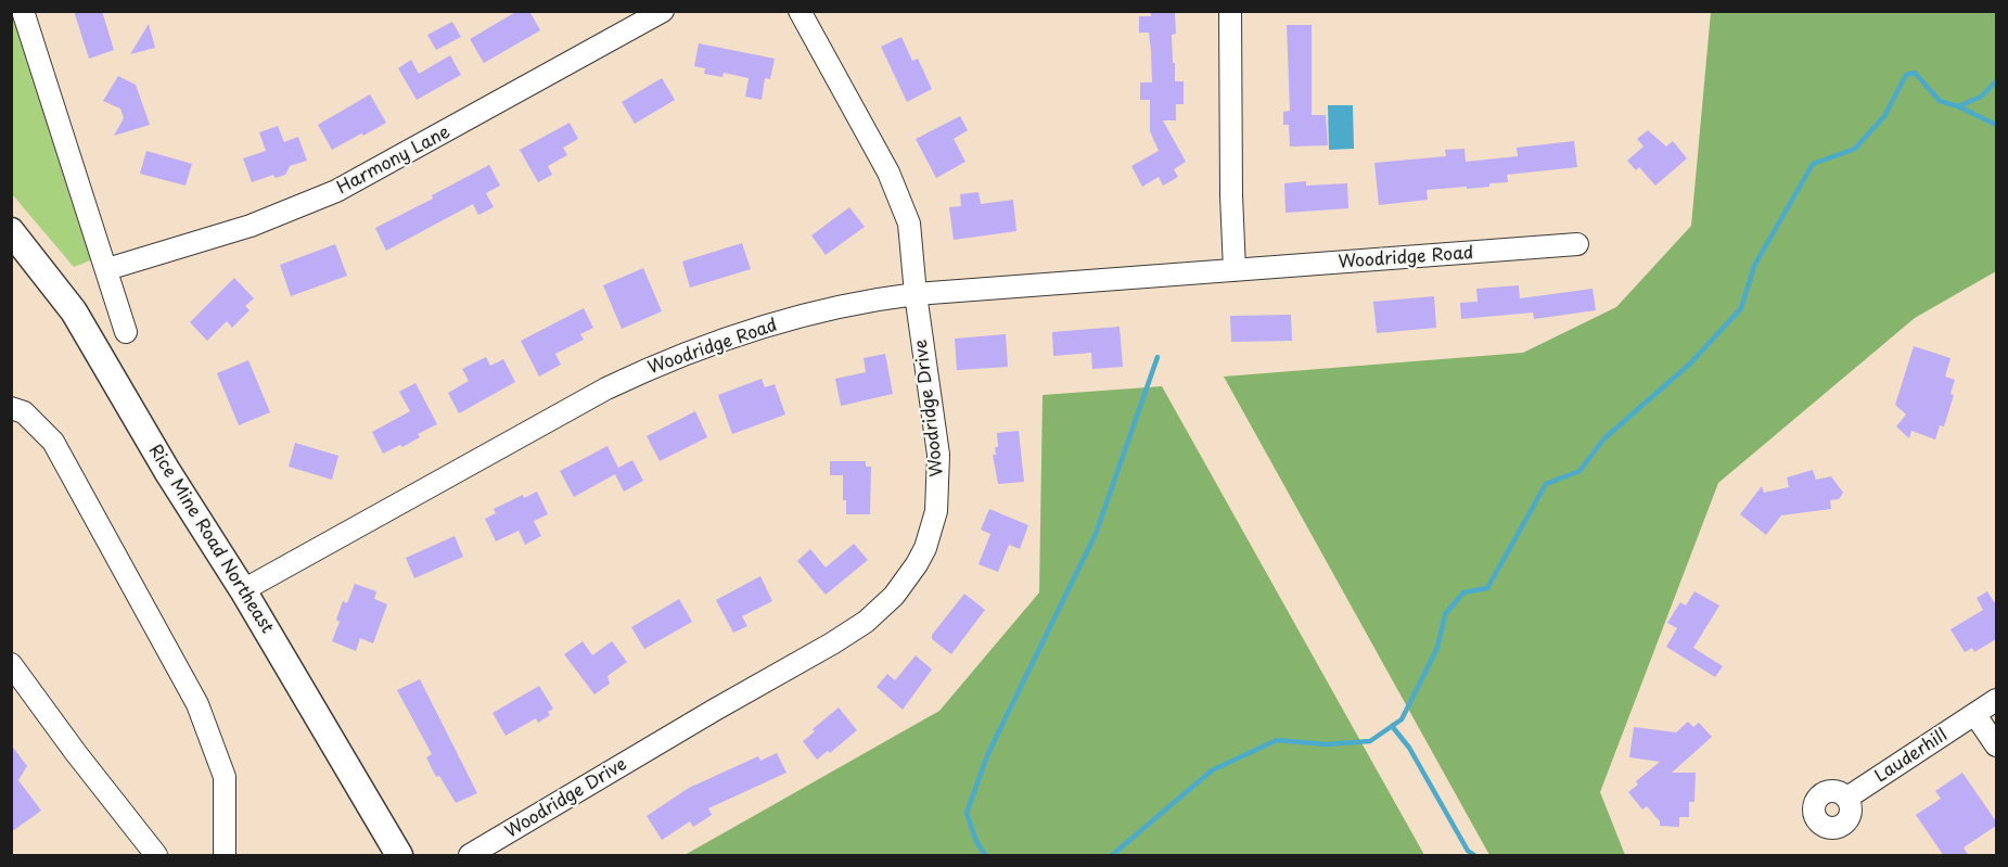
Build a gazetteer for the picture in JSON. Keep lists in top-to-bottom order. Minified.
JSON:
{"streets":{"main road":["Rice Mine Road Northeast"],"street":["Harmony Lane","Woodridge Road","Woodridge Drive","Lauderhill"]},"crossings":[["Woodridge Road","Woodridge Drive"],["Woodridge Road","Rice Mine Road Northeast"]]}
